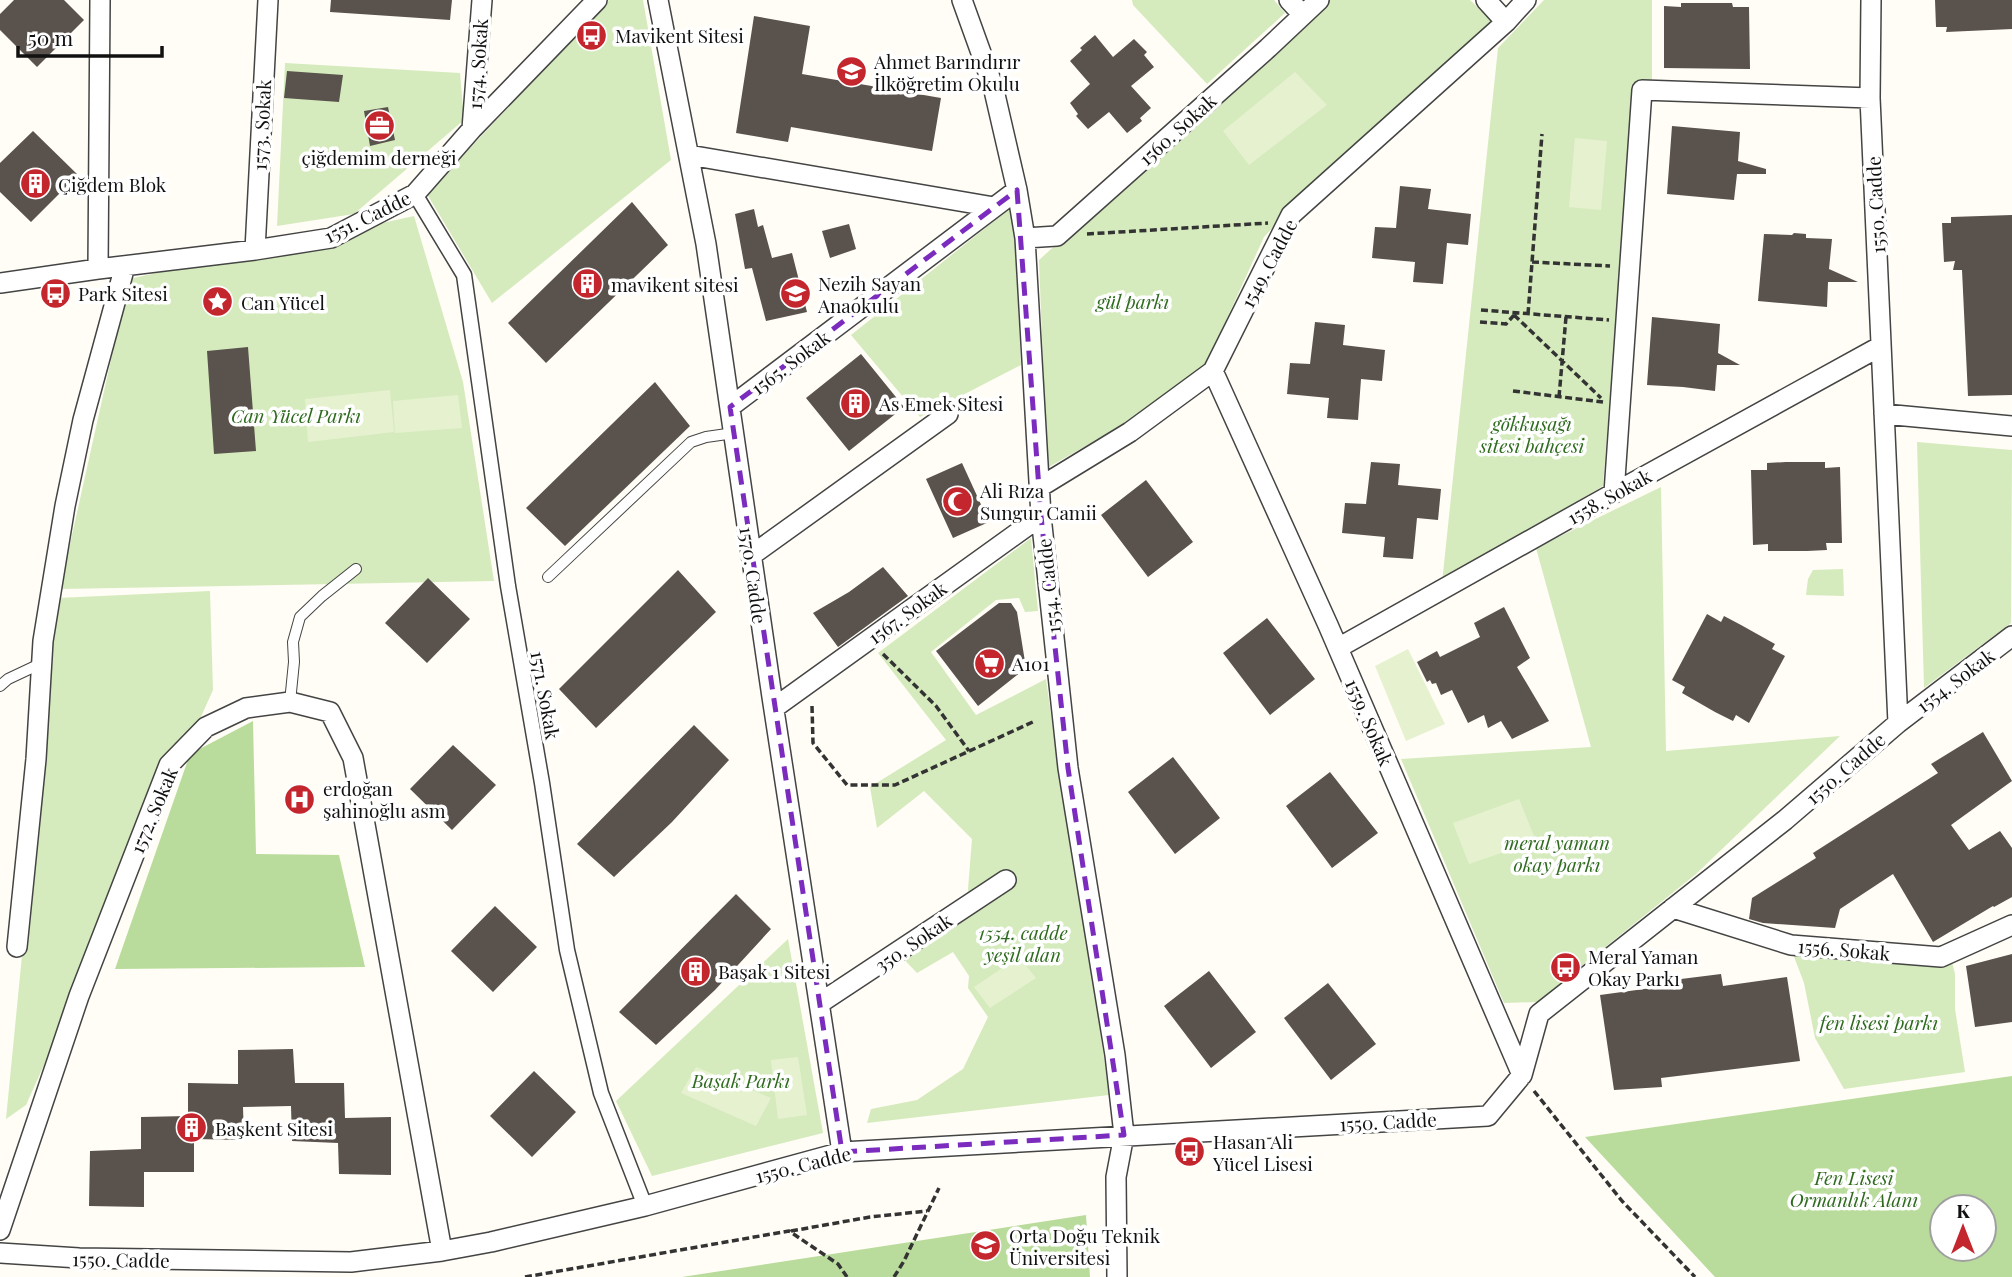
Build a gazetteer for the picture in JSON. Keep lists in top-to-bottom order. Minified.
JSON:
{"streets":{"street":["1574. Sokak","1573. Sokak","1560. Sokak","1550. Cadde","1551. Cadde","1549. Cadde","1565. Sokak","1558. Sokak","1570. Cadde","1554. Cadde","1567. Sokak","1554. Sokak","1571. Sokak","1559. Sokak","1572. Sokak","350. Sokak","1556. Sokak"]},"crossings":[["1574. Sokak","1551. Cadde"],["1573. Sokak","1551. Cadde"],["1550. Cadde","1558. Sokak"],["1550. Cadde","1570. Cadde"],["1550. Cadde","1554. Cadde"],["1550. Cadde","1554. Sokak"],["1550. Cadde","1571. Sokak"],["1550. Cadde","1559. Sokak"],["1550. Cadde","1572. Sokak"],["1550. Cadde","1556. Sokak"],["1551. Cadde","1571. Sokak"],["1549. Cadde","1554. Cadde"],["1549. Cadde","1559. Sokak"],["1565. Sokak","1570. Cadde"],["1565. Sokak","1554. Cadde"],["1558. Sokak","1559. Sokak"],["1570. Cadde","1567. Sokak"],["1570. Cadde","350. Sokak"],["1554. Cadde","1567. Sokak"]],"parks":["gül parkı","Can Yücel Parkı","gökkuşağı sitesi bahçesi","meral yaman okay parkı","1554. cadde yeşil alan","fen lisesi parkı","Başak Parkı","Fen Lisesi Ormanlık Alanı"],"places":{"bus stop":["Mavikent Sitesi","Park Sitesi","Meral Yaman Okay Parkı","Hasan Ali Yücel Lisesi"],"school or university":["Ahmet Barındırır İlköğretim Okulu","Nezih Sayan Anaokulu","Orta Doğu Teknik Üniversitesi"],"office":["çiğdemim derneği"],"building":["Çiğdem Blok","mavikent sitesi","As Emek Sitesi","Başak 1 Sitesi","Başkent Sitesi"],"place":["Can Yücel"],"mosque":["Ali Rıza Sungur Camii"],"supermarket":["A101"],"hospital":["erdoğan şahinoğlu asm"]},"scale_bar":"50 m","north":"top"}
